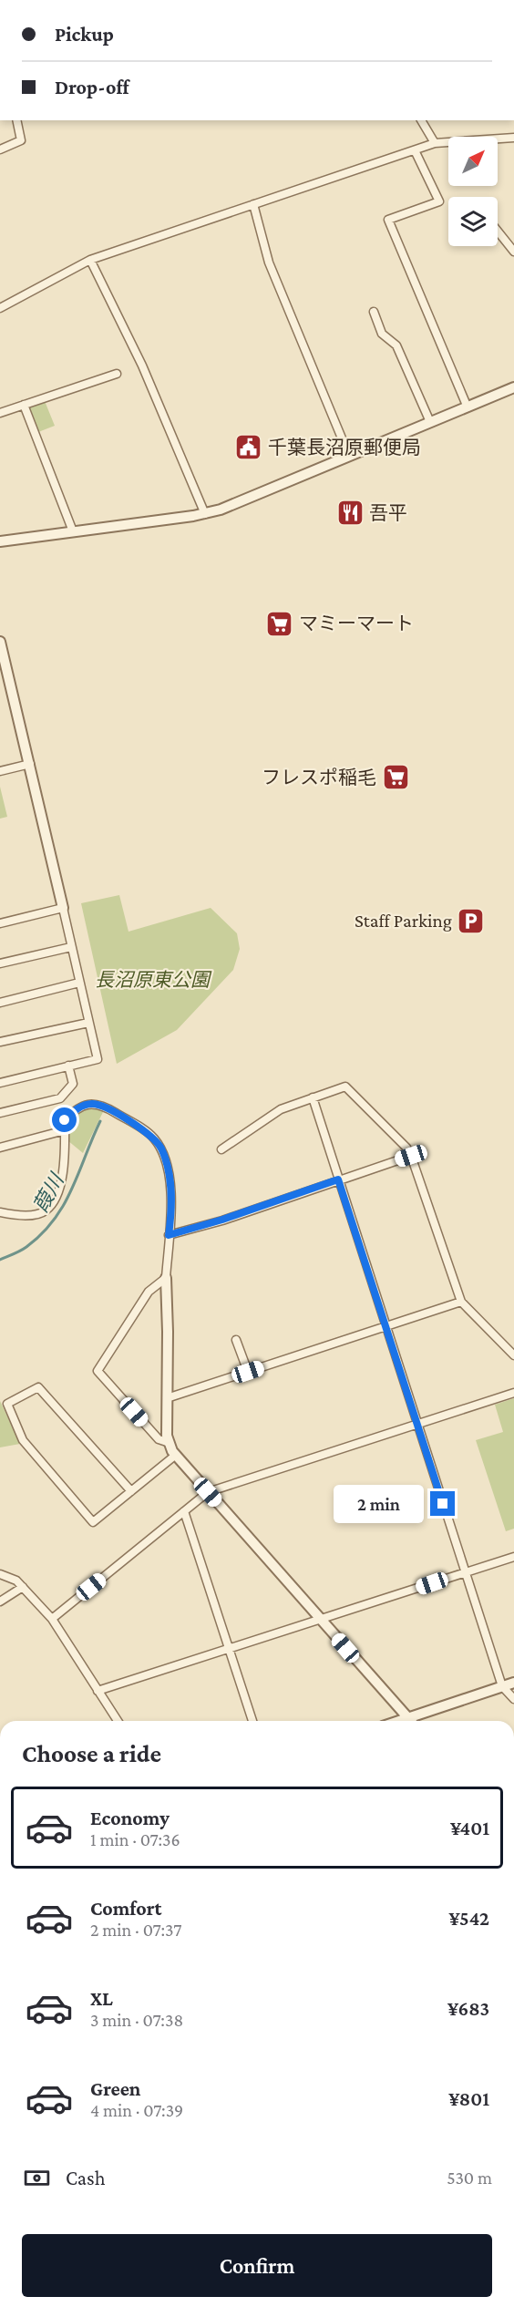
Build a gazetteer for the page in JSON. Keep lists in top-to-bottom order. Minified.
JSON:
{"water":["葭川"],"parks":["長沼原東公園"],"places":{"public building":["千葉長沼原郵便局"],"restaurant":["吾平"],"supermarket":["マミーマート","フレスポ稲毛"],"parking":["Staff Parking"]},"north":"top right","page":{"banner":["Pickup","Drop-off"],"bubble":"2 min","heading":"Choose a ride","list":[{"name":"Economy","note":"1 min · 07:36","value":"¥401"},{"name":"Comfort","note":"2 min · 07:37","value":"¥542"},{"name":"XL","note":"3 min · 07:38","value":"¥683"},{"name":"Green","note":"4 min · 07:39","value":"¥801"}],"pay":["Cash","530 m"],"buttons":"Confirm"}}
